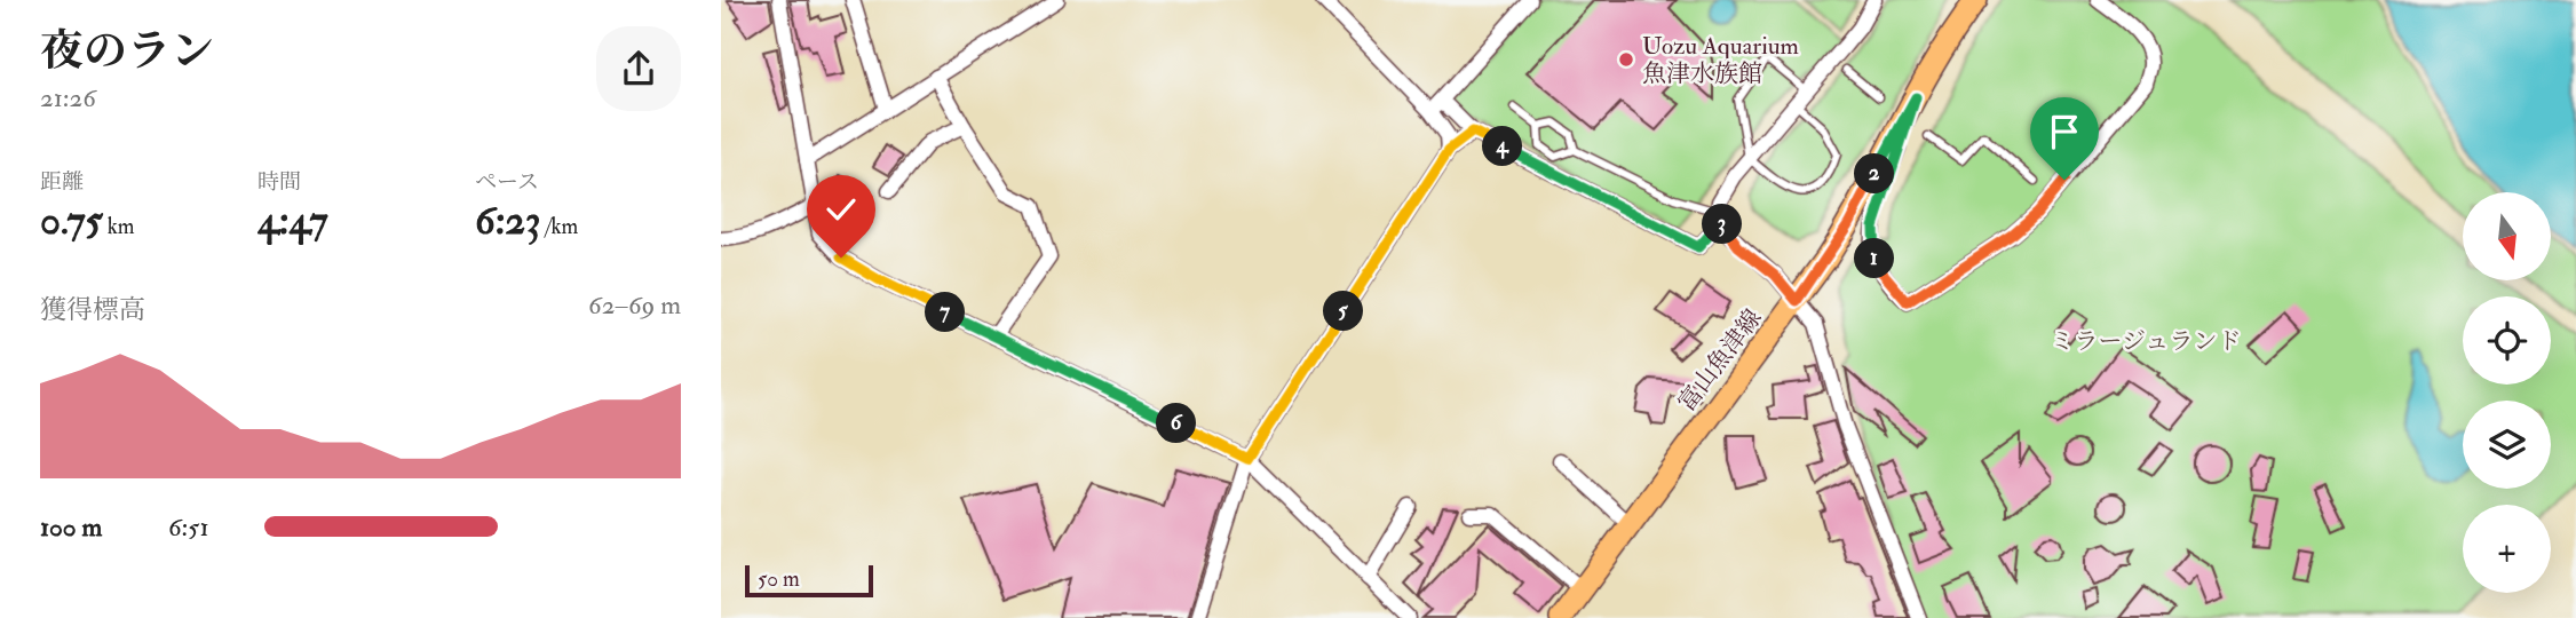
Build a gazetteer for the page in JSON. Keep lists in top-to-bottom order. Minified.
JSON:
{"streets":{"main road":["富山魚津線"]},"parks":["ミラージュランド"],"places":["Uozu Aquarium 魚津水族館"],"scale_bar":"50 m","north":"bottom","page":{"heading":["夜のラン","21:26"],"pins":["4","2","3","1","5","7","6"],"stats":[["距離","0.75 km"],["時間","4:47"],["ペース","6:23 /km"]],"map_buttons":"+","chart":["獲得標高","62–69 m"],"list":[{"name":"100 m","note":"6:51"}],"scale":"50 m"}}
